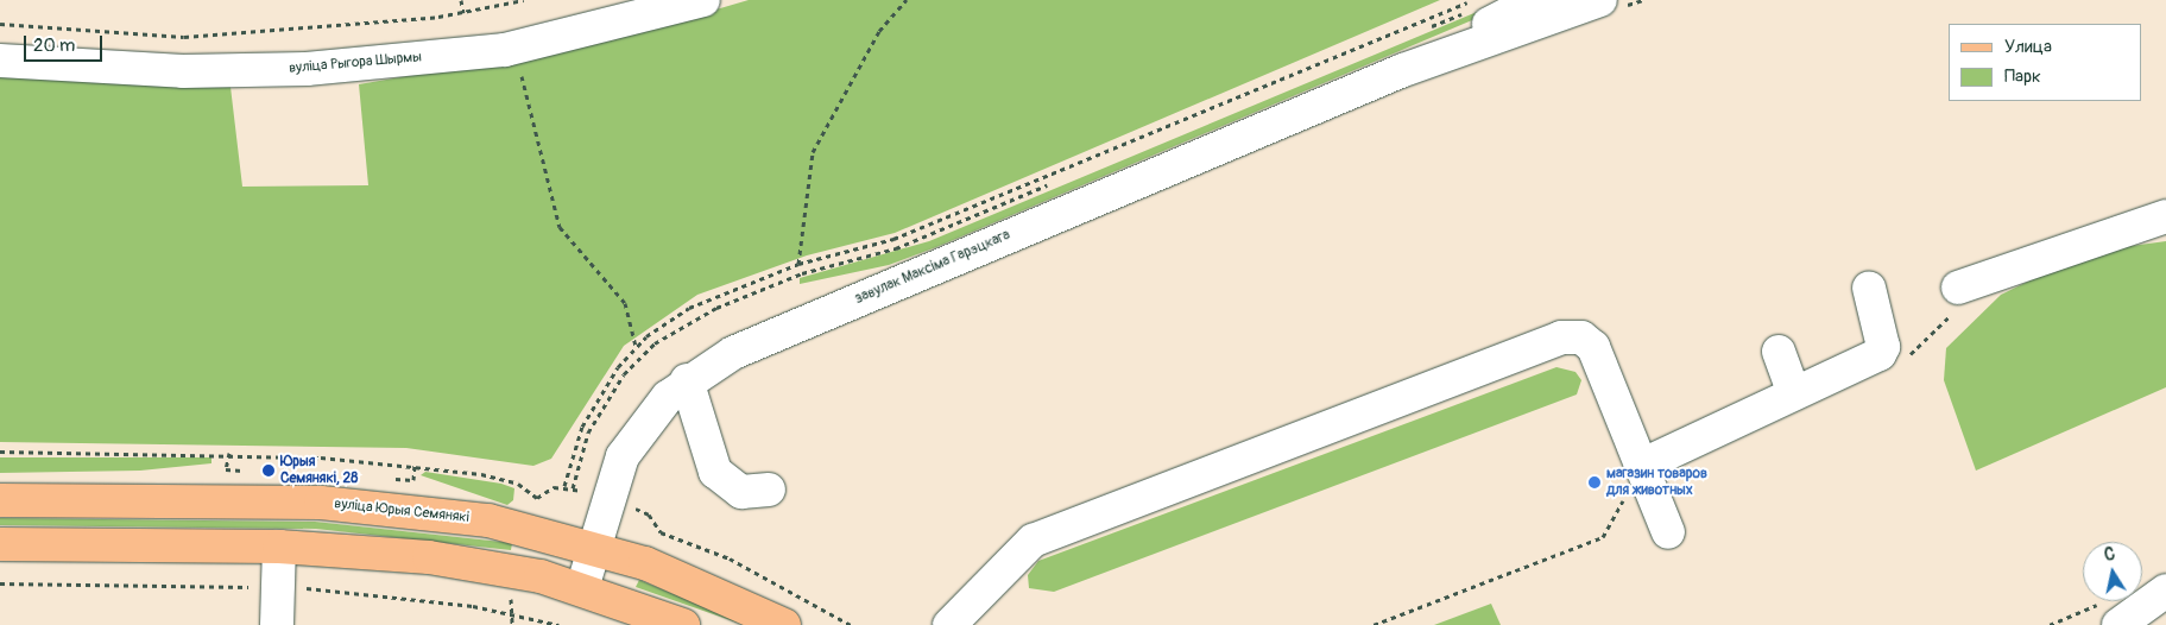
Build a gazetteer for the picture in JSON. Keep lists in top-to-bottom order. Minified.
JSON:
{"streets":{"main road":["вуліца Юрыя Семянякі"],"street":["вуліца Рыгора Шырмы","завулак Максіма Гарэцкага"]},"crossings":[["завулак Максіма Гарэцкага","вуліца Юрыя Семянякі"]],"places":["Юрыя Семянякі, 28","магазин товаров для животных"],"legend":["Улица","Парк"],"scale_bar":"20 m","north":"top"}
